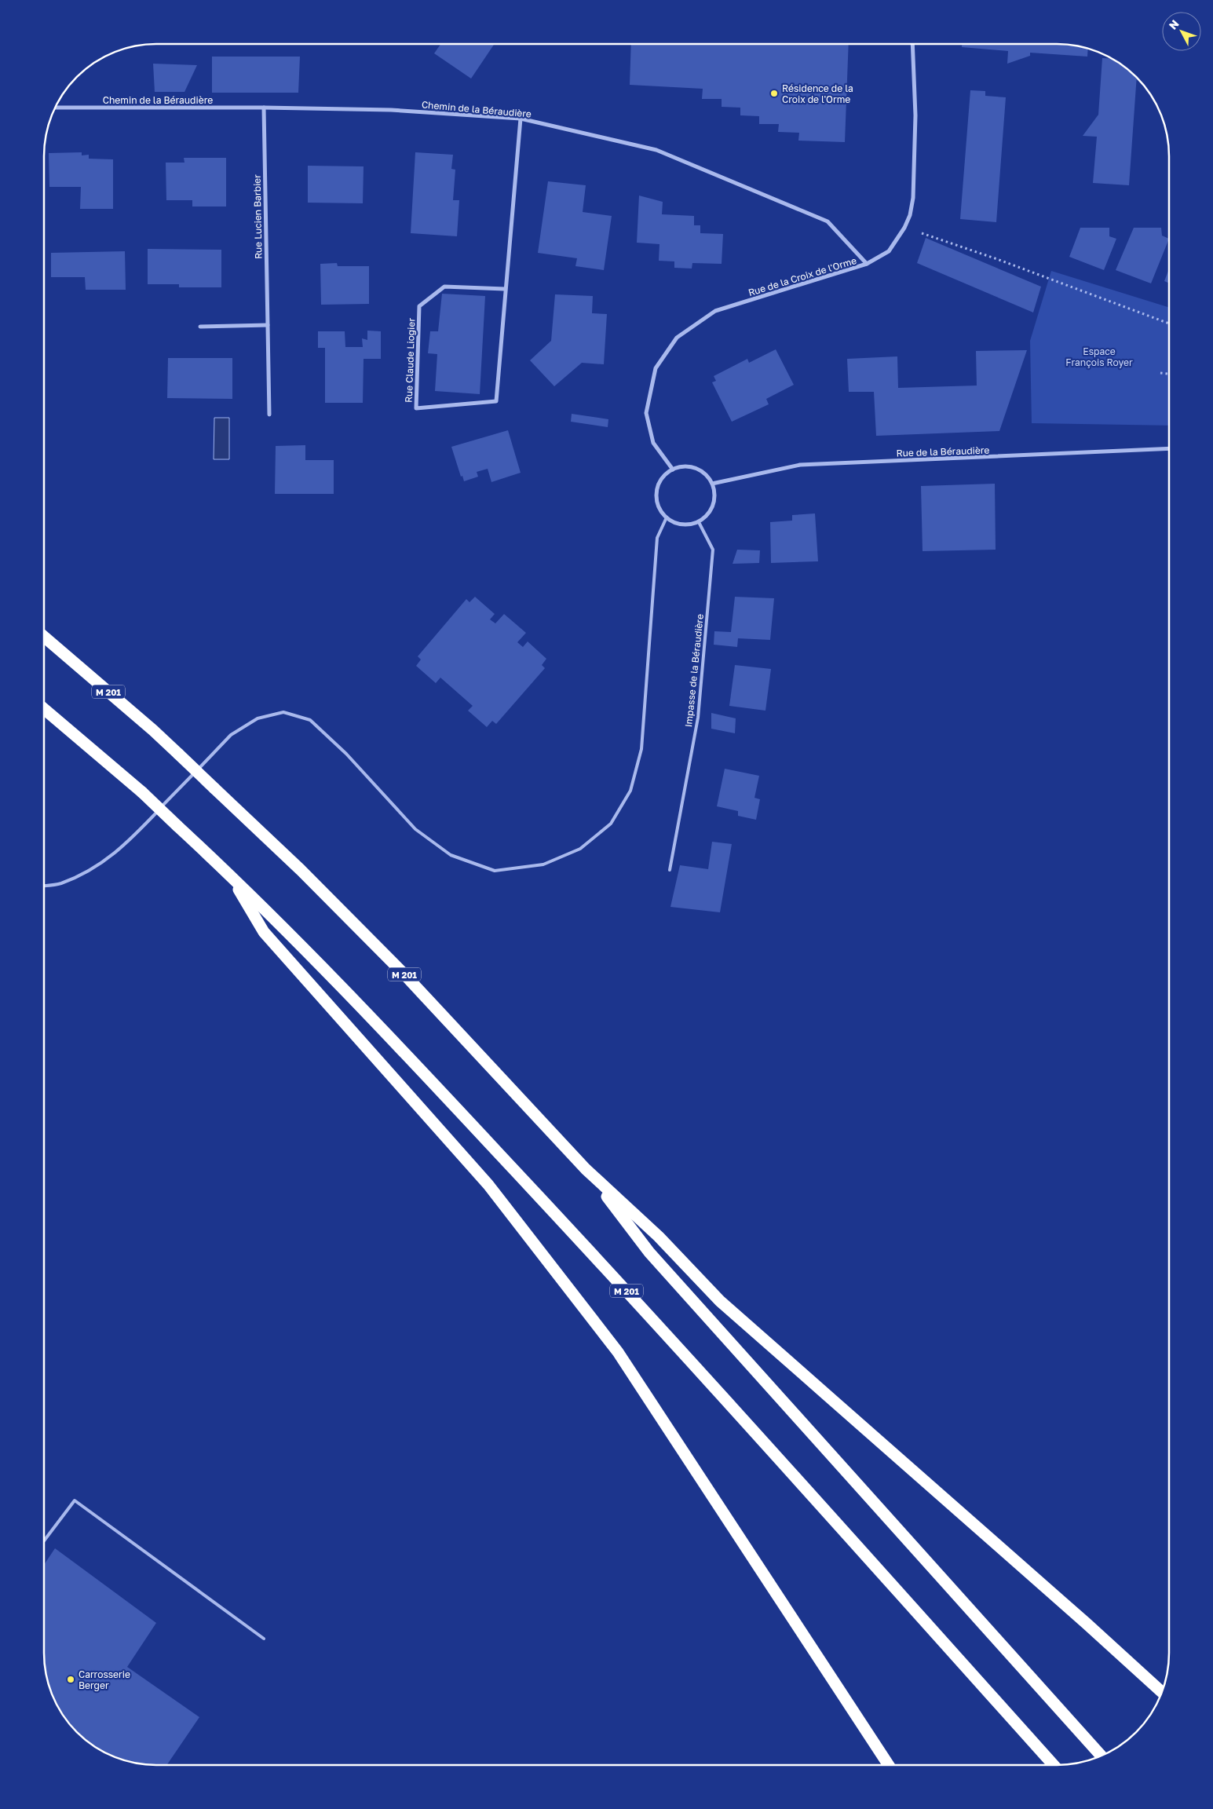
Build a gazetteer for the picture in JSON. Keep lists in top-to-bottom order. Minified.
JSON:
{"streets":{"highway":["M 201"],"street":["Chemin de la Béraudière","Rue Lucien Barbier","Rue de la Croix de l'Orme","Rue Claude Liogier","Rue de la Béraudière"],"lane":["Impasse de la Béraudière"]},"crossings":[["Chemin de la Béraudière","Rue Lucien Barbier"],["Chemin de la Béraudière","Rue de la Croix de l'Orme"],["Chemin de la Béraudière","Rue Claude Liogier"],["Rue de la Croix de l'Orme","Rue de la Béraudière"],["Rue de la Croix de l'Orme","Impasse de la Béraudière"],["Rue de la Béraudière","Impasse de la Béraudière"]],"parks":["Espace François Royer"],"places":["Résidence de la Croix de l'Orme","Carrosserie Berger"],"north":"top left"}
